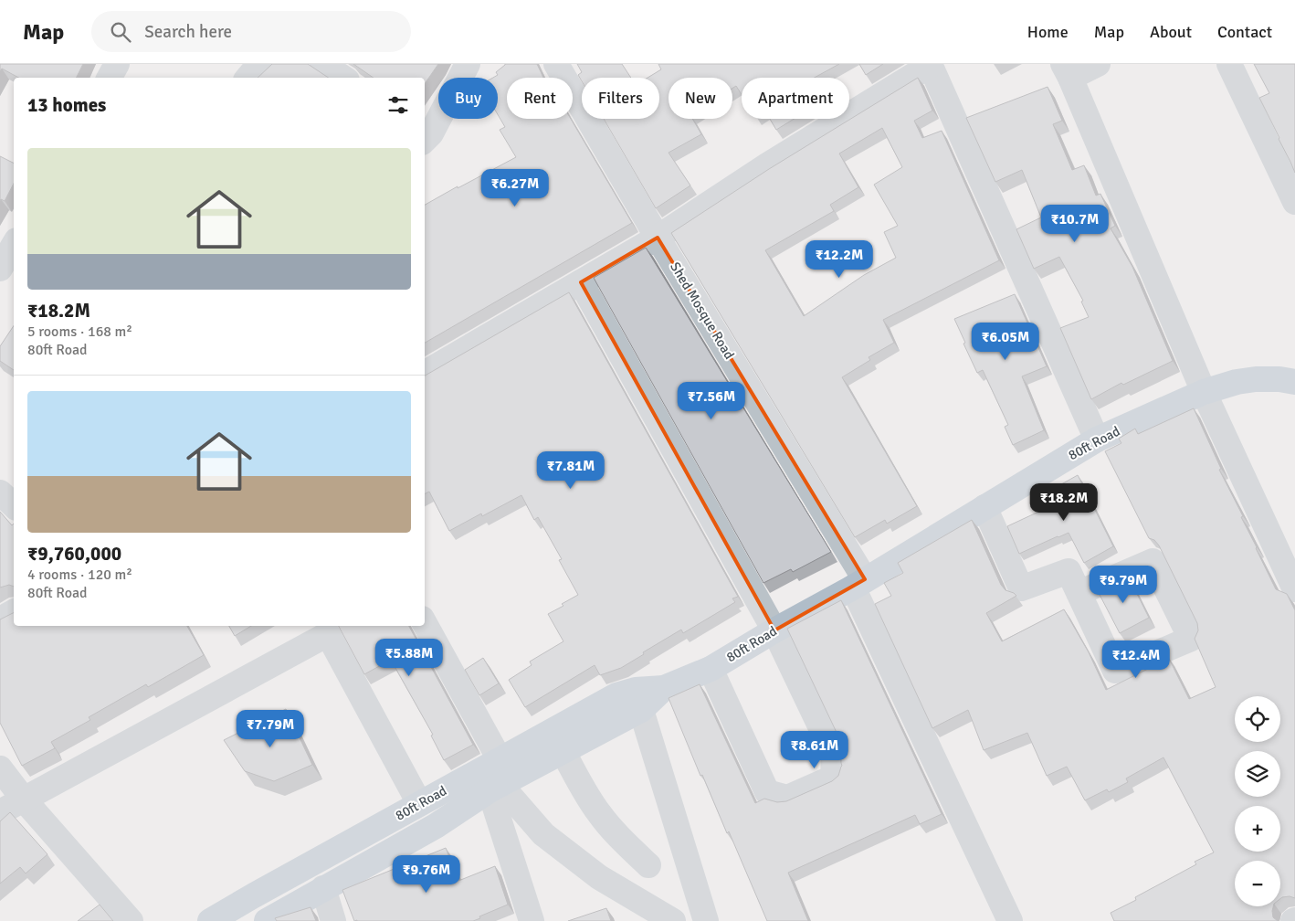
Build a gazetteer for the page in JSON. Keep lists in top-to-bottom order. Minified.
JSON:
{"streets":{"main road":["80ft Road"],"street":["Shed Mosque Road"]},"crossings":[["Shed Mosque Road","80ft Road"]],"page":{"header":"Map","search":"Search here","nav":["Home","Map","About","Contact"],"chip":["Buy","Rent","Filters","New","Apartment"],"heading":"13 homes","list":[{"name":"₹18.2M","note":"5 rooms · 168 m² · 80ft Road"},{"name":"₹9,760,000","note":"4 rooms · 120 m² · 80ft Road"}],"price":["₹6.27M","₹10.7M","₹12.2M","₹6.05M","₹7.56M","₹7.81M","₹18.2M","₹9.79M","₹5.88M","₹12.4M","₹7.79M","₹8.61M","₹9.76M"],"map_buttons":["+","−"]}}
